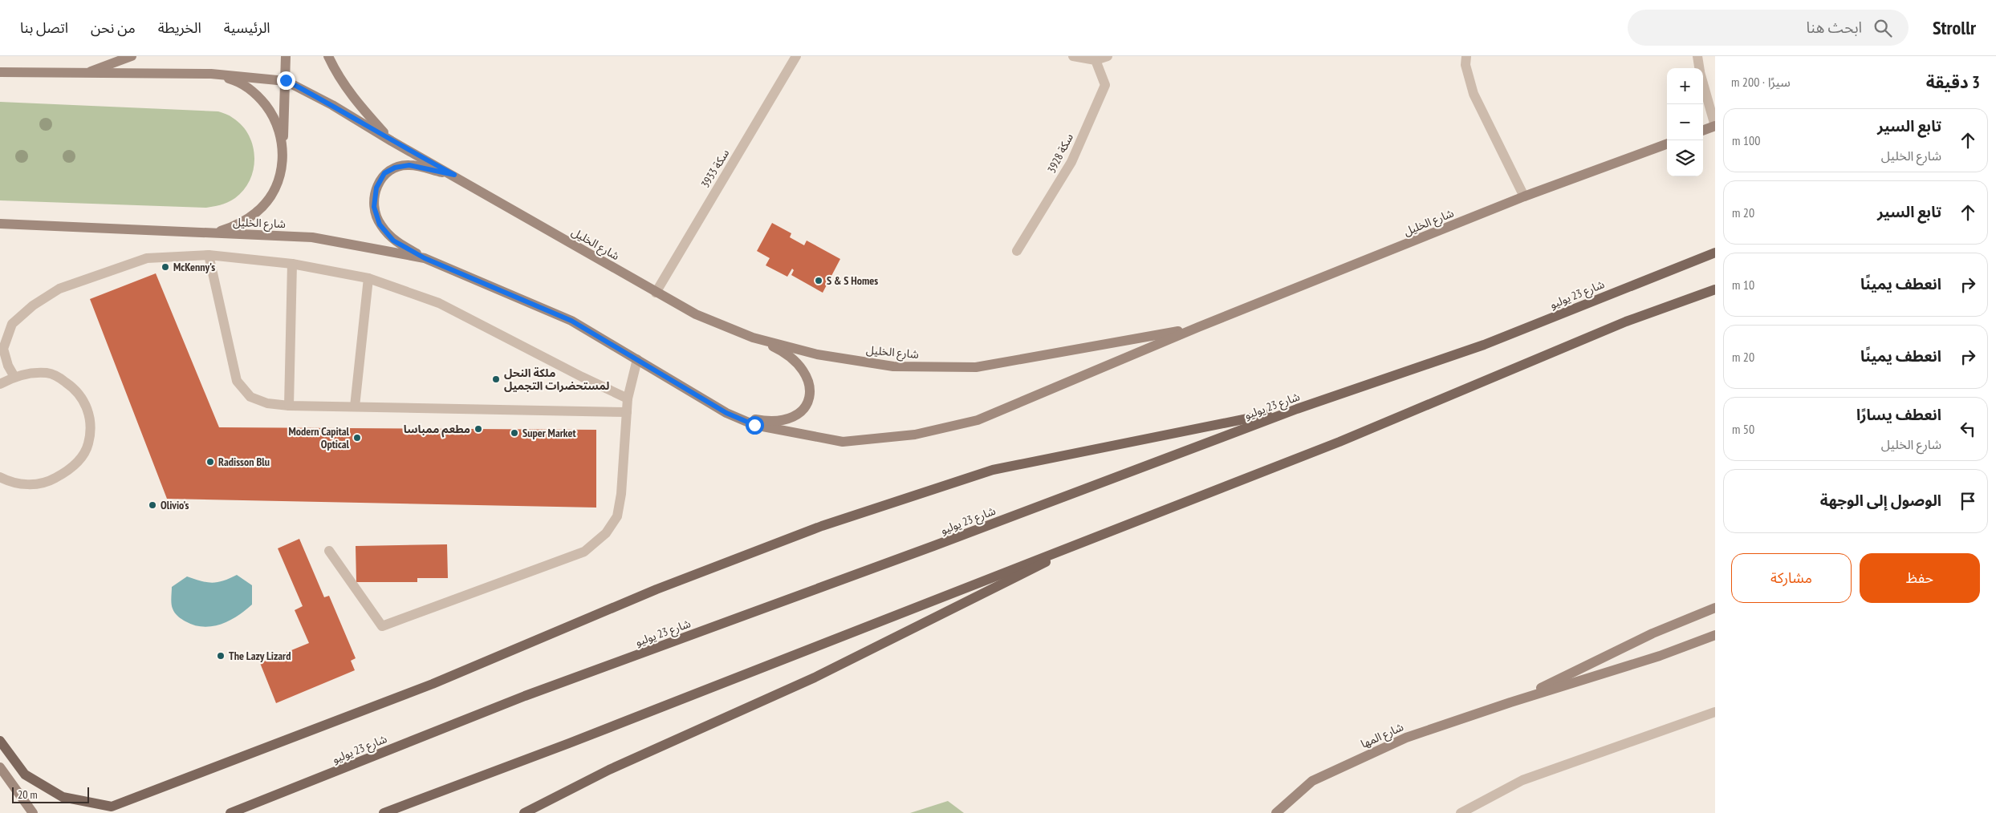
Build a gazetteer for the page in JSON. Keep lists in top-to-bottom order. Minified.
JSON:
{"streets":{"main road":["شارع 23 يوليو"],"street":["سكة 3928","سكة 3933","شارع الخليل","شارع المها"]},"crossings":[["سكة 3933","شارع الخليل"]],"places":["McKenny's","S & S Homes","ملكة النحل لمستحضرات التجميل","مطعم ممباسا","Super Market","Modern Capital Optical","Radisson Blu","Olivio's","The Lazy Lizard"],"scale_bar":"20 m","page":{"header":"Strollr","search":"ابحث هنا","nav":["الرئيسية","الخريطة","من نحن","اتصل بنا"],"heading":["3 دقيقة","سيرًا · 200 m"],"map_buttons":["+","−"],"list":[["تابع السير","شارع الخليل","100 m"],["تابع السير","20 m"],["انعطف يمينًا","10 m"],["انعطف يمينًا","20 m"],["انعطف يسارًا","شارع الخليل","50 m"],"الوصول إلى الوجهة"],"buttons":["حفظ","مشاركة"],"scale":"20 m"}}
